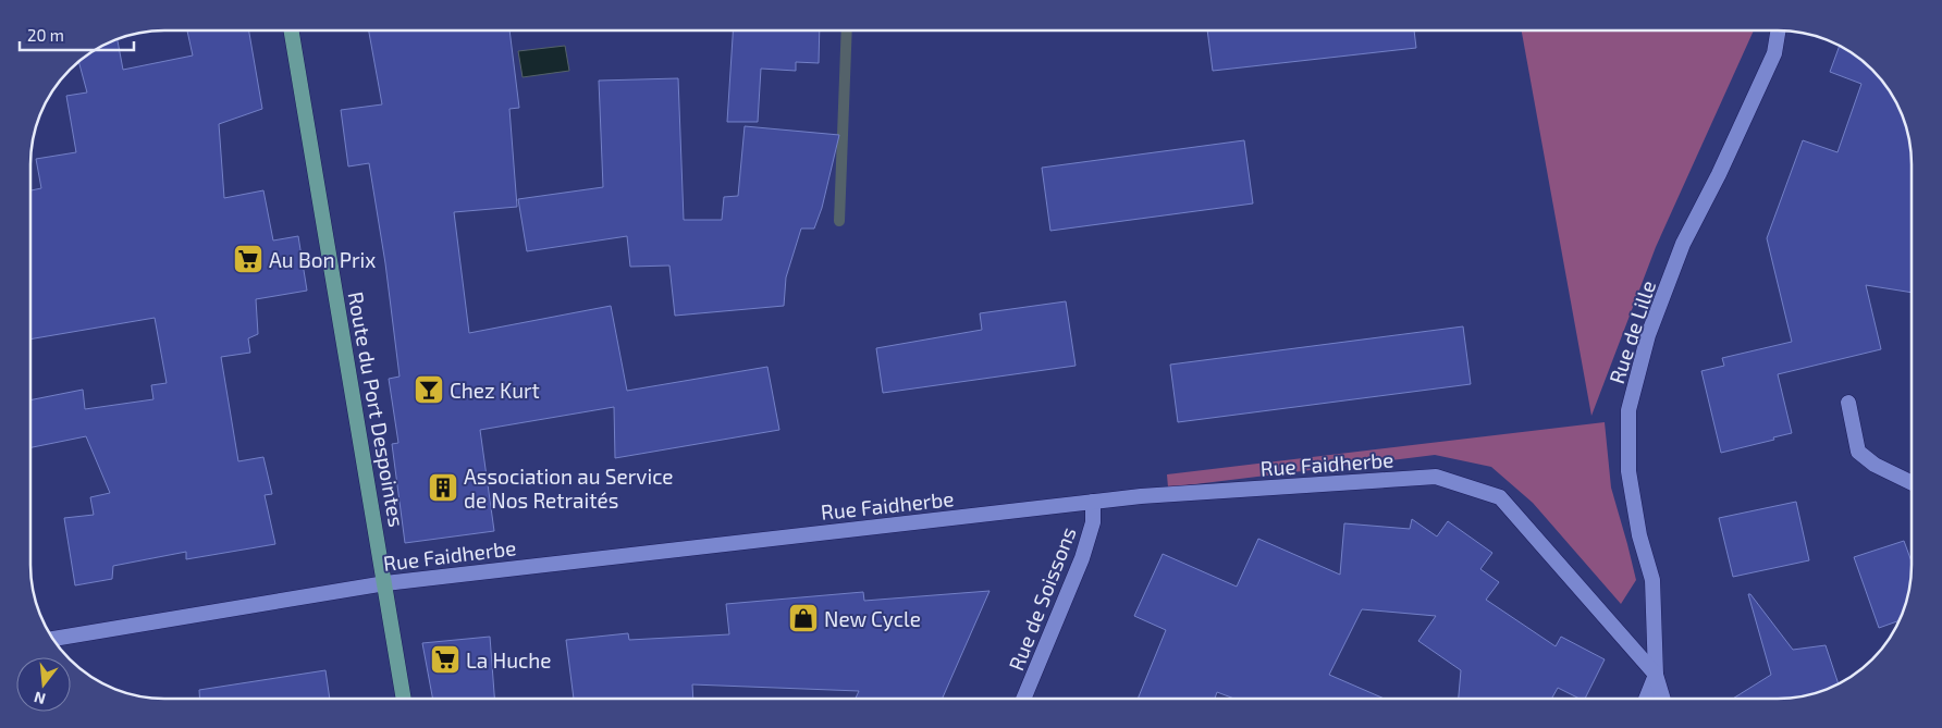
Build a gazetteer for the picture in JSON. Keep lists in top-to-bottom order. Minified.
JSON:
{"streets":{"main road":["Route du Port Despointes"],"street":["Rue de Lille","Rue Faidherbe","Rue de Soissons"]},"crossings":[["Rue de Lille","Rue Faidherbe"],["Route du Port Despointes","Rue Faidherbe"],["Rue Faidherbe","Rue de Soissons"]],"places":{"supermarket":["Au Bon Prix","La Huche"],"bar":["Chez Kurt"],"building":["Association au Service de Nos Retraités"],"shop":["New Cycle"]},"scale_bar":"20 m","north":"bottom"}
